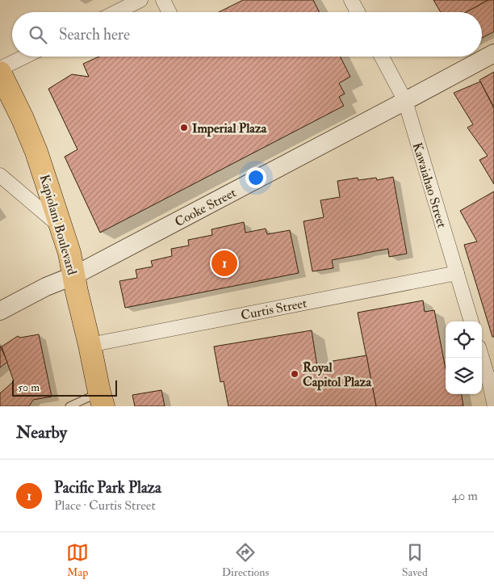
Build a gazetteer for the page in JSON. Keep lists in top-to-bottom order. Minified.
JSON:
{"streets":{"main road":["Kapiolani Boulevard"],"street":["Kawaiahao Street","Cooke Street","Curtis Street"]},"crossings":[["Kawaiahao Street","Cooke Street"],["Kawaiahao Street","Curtis Street"],["Cooke Street","Kapiolani Boulevard"],["Kapiolani Boulevard","Curtis Street"]],"places":["Imperial Plaza","Royal Capitol Plaza"],"scale_bar":"50 m","page":{"search":"Search here","pins":"1","scale":"50 m","heading":"Nearby","list":[{"mark":"1","name":"Pacific Park Plaza","note":"Place · Curtis Street","value":"40 m"}],"nav":["Map","Directions","Saved"]}}
